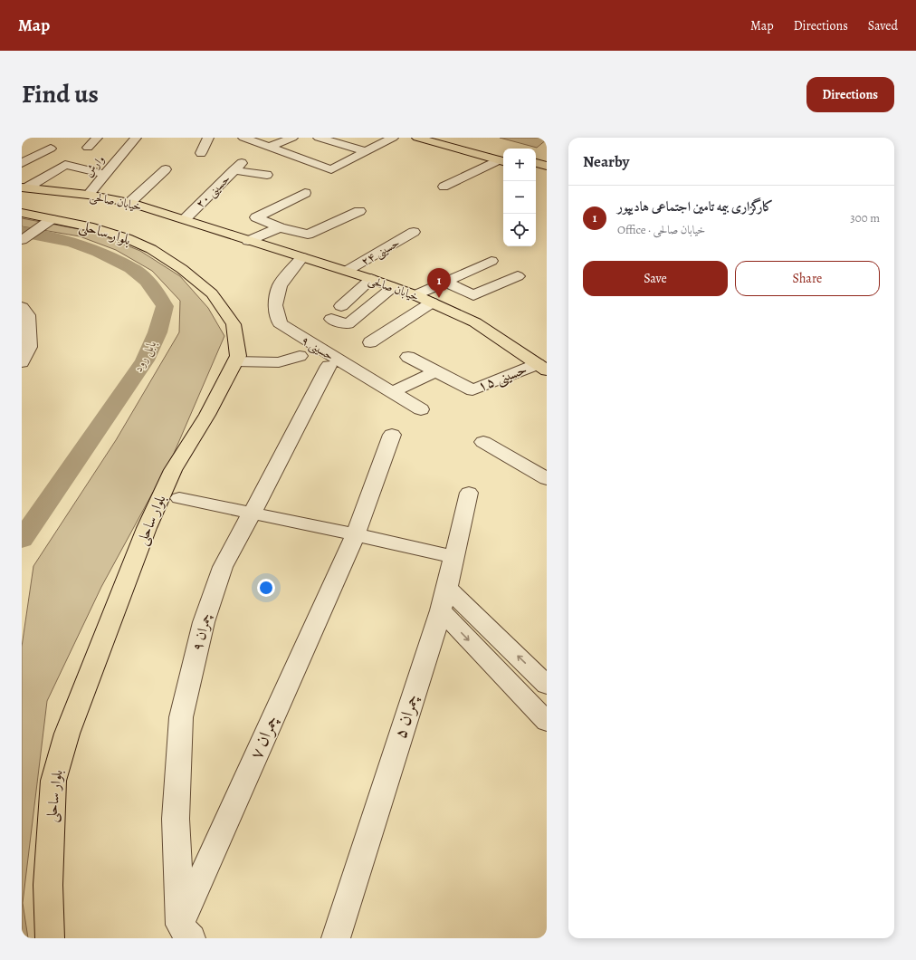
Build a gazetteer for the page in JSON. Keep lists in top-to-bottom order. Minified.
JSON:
{"streets":{"main road":["خيابان صالحی","بلوار ساحلی"],"street":["وارش","حسینی ٢٠","حسینی ۲۴","حسینی ٩","حسینی ۱۵","چمران ۹","چمران ۵","چمران ۷"]},"crossings":[["وارش","خيابان صالحی"],["حسینی ٢٠","خيابان صالحی"],["خيابان صالحی","حسینی ۲۴"],["خيابان صالحی","حسینی ٩"],["خيابان صالحی","حسینی ۱۵"],["چمران ۹","چمران ۷"]],"water":["بابل رود"],"page":{"header":"Map","nav":["Map","Directions","Saved"],"title":"Find us","buttons":["Directions",["Save","Share"]],"heading":"Nearby","map_buttons":["+","−"],"list":[{"mark":"1","name":"کارگزاری بیمه تامین اجتماعی هادیپور","note":"Office · خيابان صالحی","value":"300 m"}],"pins":"1"}}
